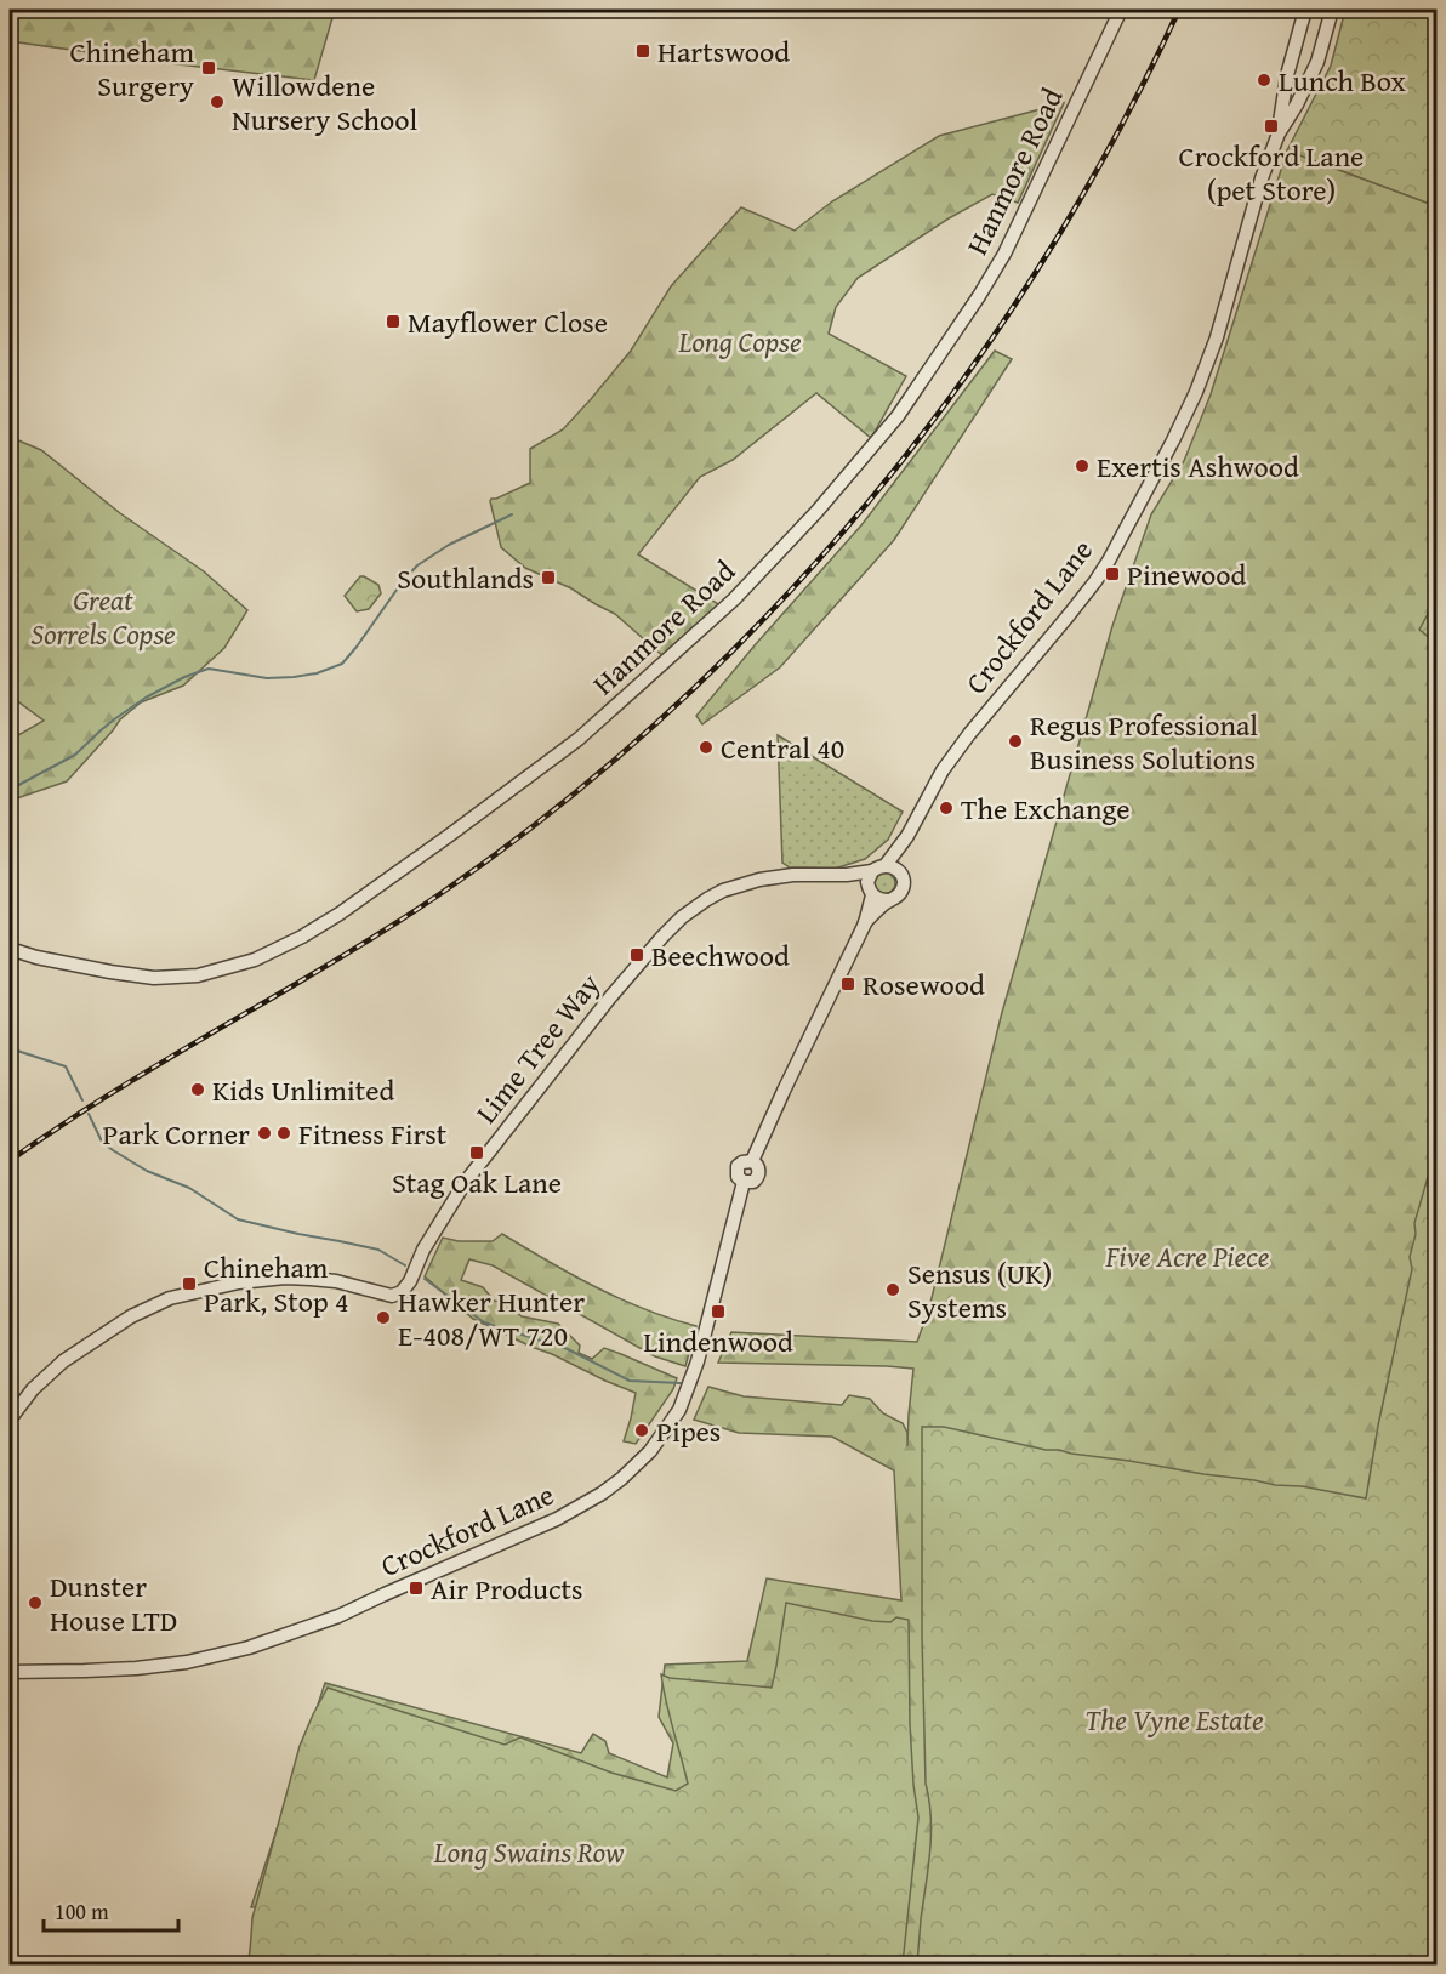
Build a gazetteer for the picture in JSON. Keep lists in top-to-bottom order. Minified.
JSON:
{"streets":{"street":["Hanmore Road","Crockford Lane","Lime Tree Way"]},"crossings":[["Crockford Lane","Lime Tree Way"]],"parks":["Long Copse","Great Sorrels Copse","Five Acre Piece","The Vyne Estate","Long Swains Row"],"places":{"transit":["Hartswood","Chineham Surgery","Crockford Lane (pet Store)","Mayflower Close","Pinewood","Southlands","Beechwood","Rosewood","Stag Oak Lane","Chineham Park, Stop 4","Lindenwood","Air Products"],"other":["Lunch Box","Willowdene Nursery School","Exertis Ashwood","Regus Professional Business Solutions","Central 40","The Exchange","Kids Unlimited","Park Corner","Fitness First","Sensus (UK) Systems","Hawker Hunter E-408/WT 720","Pipes","Dunster House LTD"]},"scale_bar":"100 m"}
